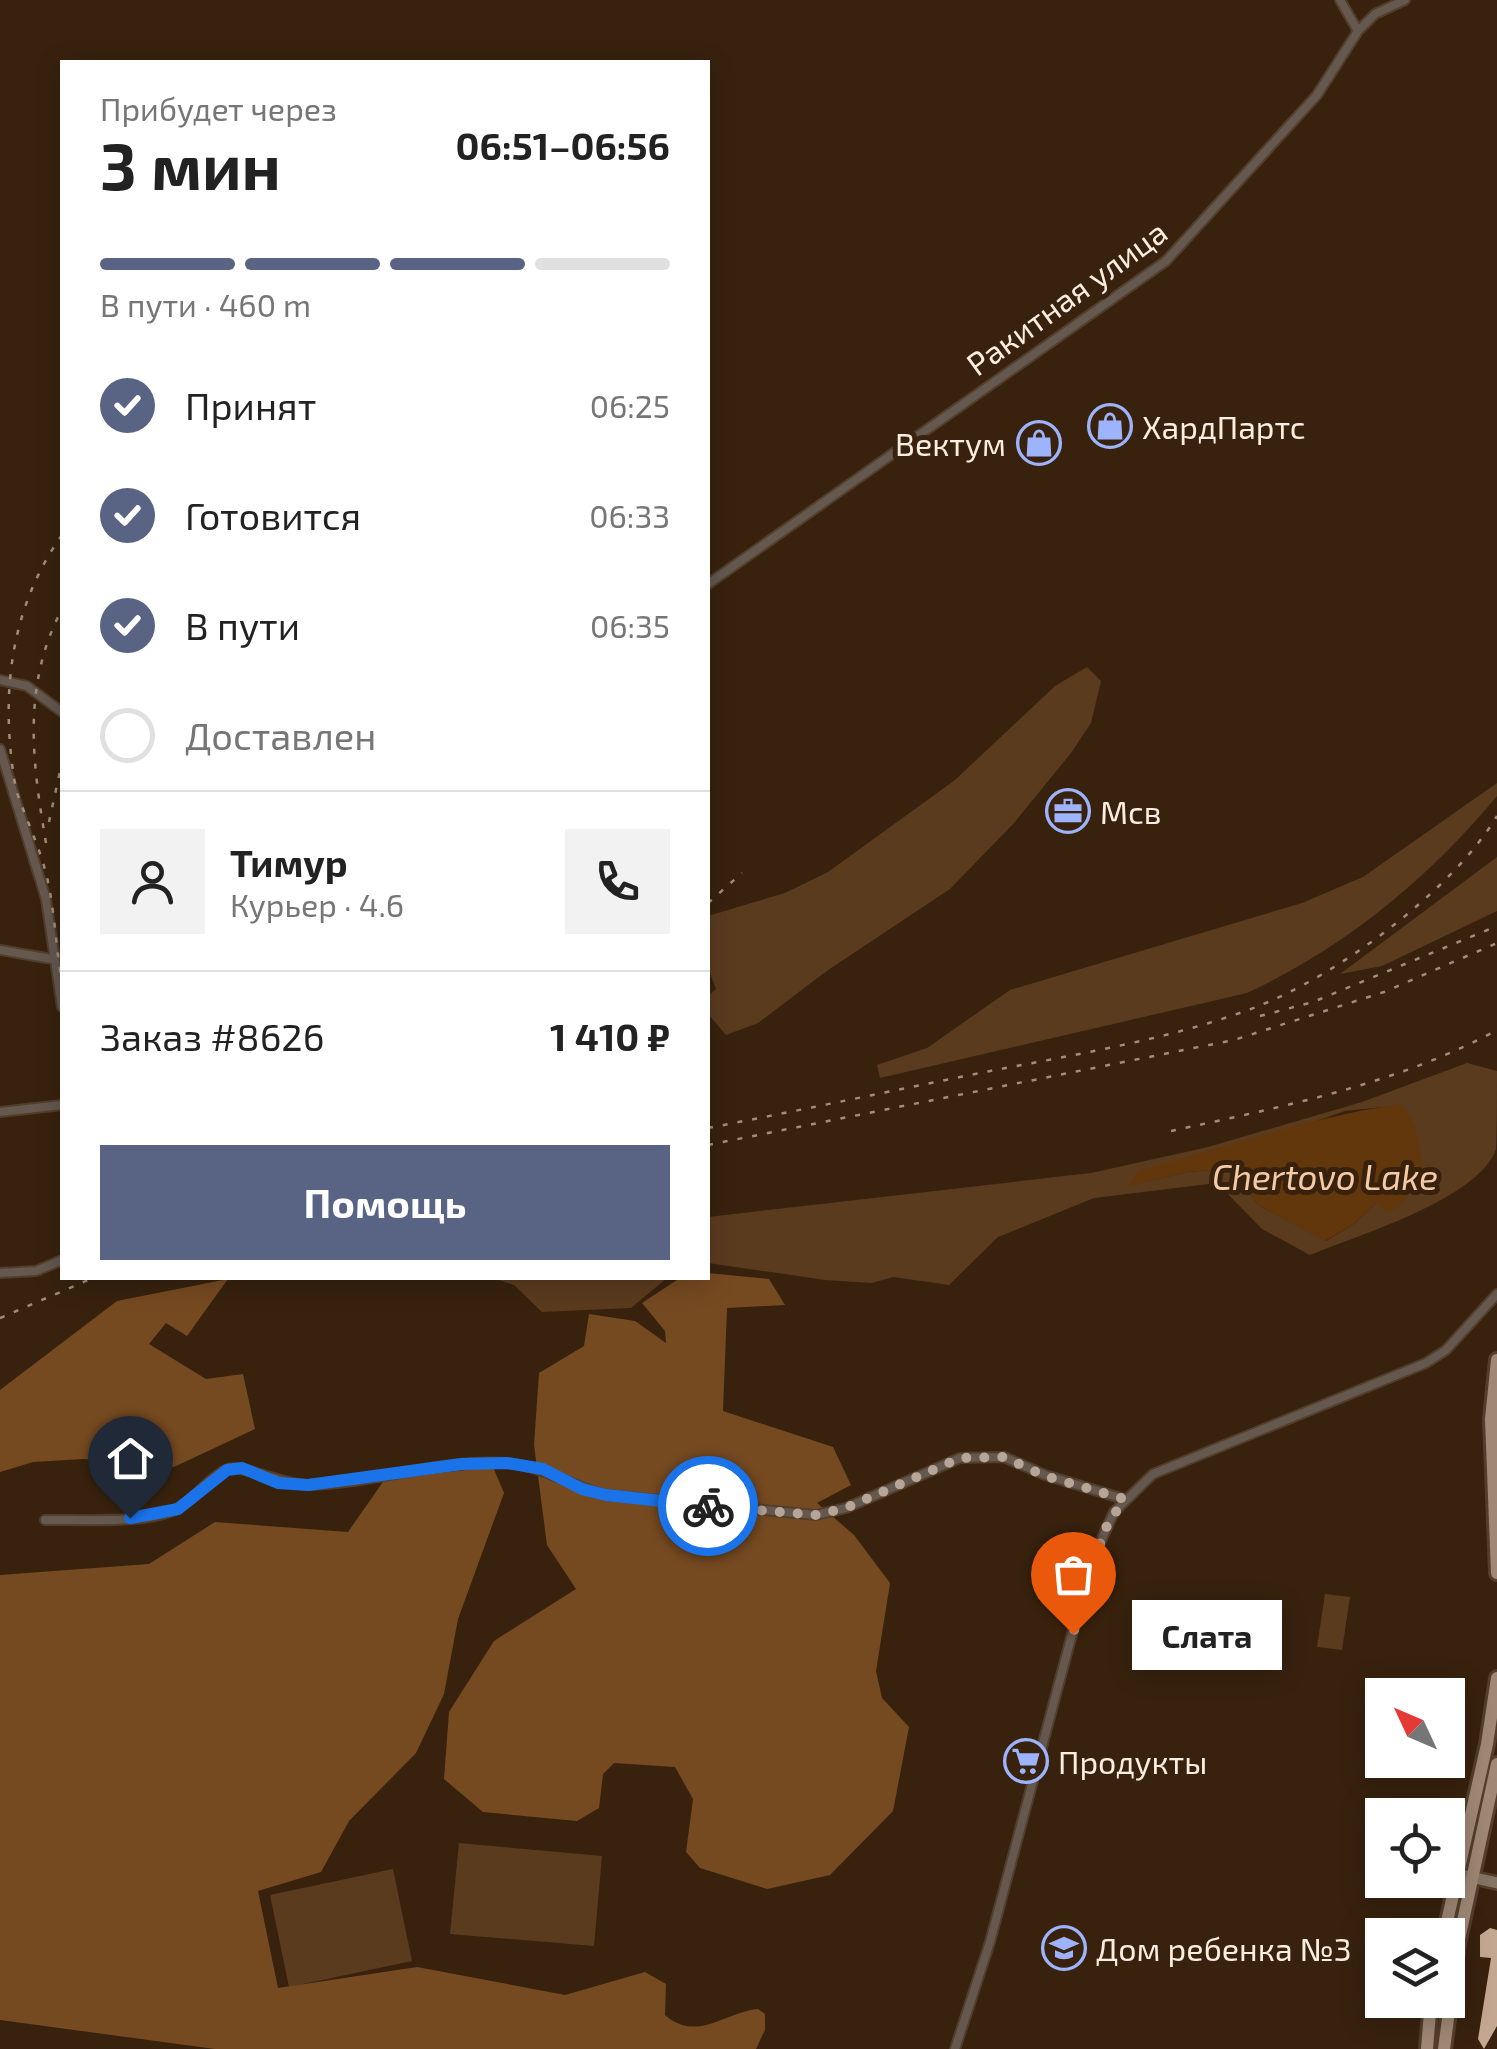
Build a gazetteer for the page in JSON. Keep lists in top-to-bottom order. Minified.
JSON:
{"streets":{"street":["Ракитная улица"]},"water":["Chertovo Lake"],"places":{"shop":["ХардПартс","Вектум"],"office":["Мсв"],"other":["Слата"],"supermarket":["Продукты"],"school or university":["Дом ребенка №3"]},"north":"top left","page":{"heading":["3 мин","Прибудет через","06:51–06:56"],"panel":["Тимур","Курьер · 4.6","Заказ #8626","1 410 ₽"],"bar":"В пути · 460 m","list":[["Принят","06:25"],["Готовится","06:33"],["В пути","06:35"],"Доставлен"],"buttons":"Помощь","bubble":"Слата"}}
